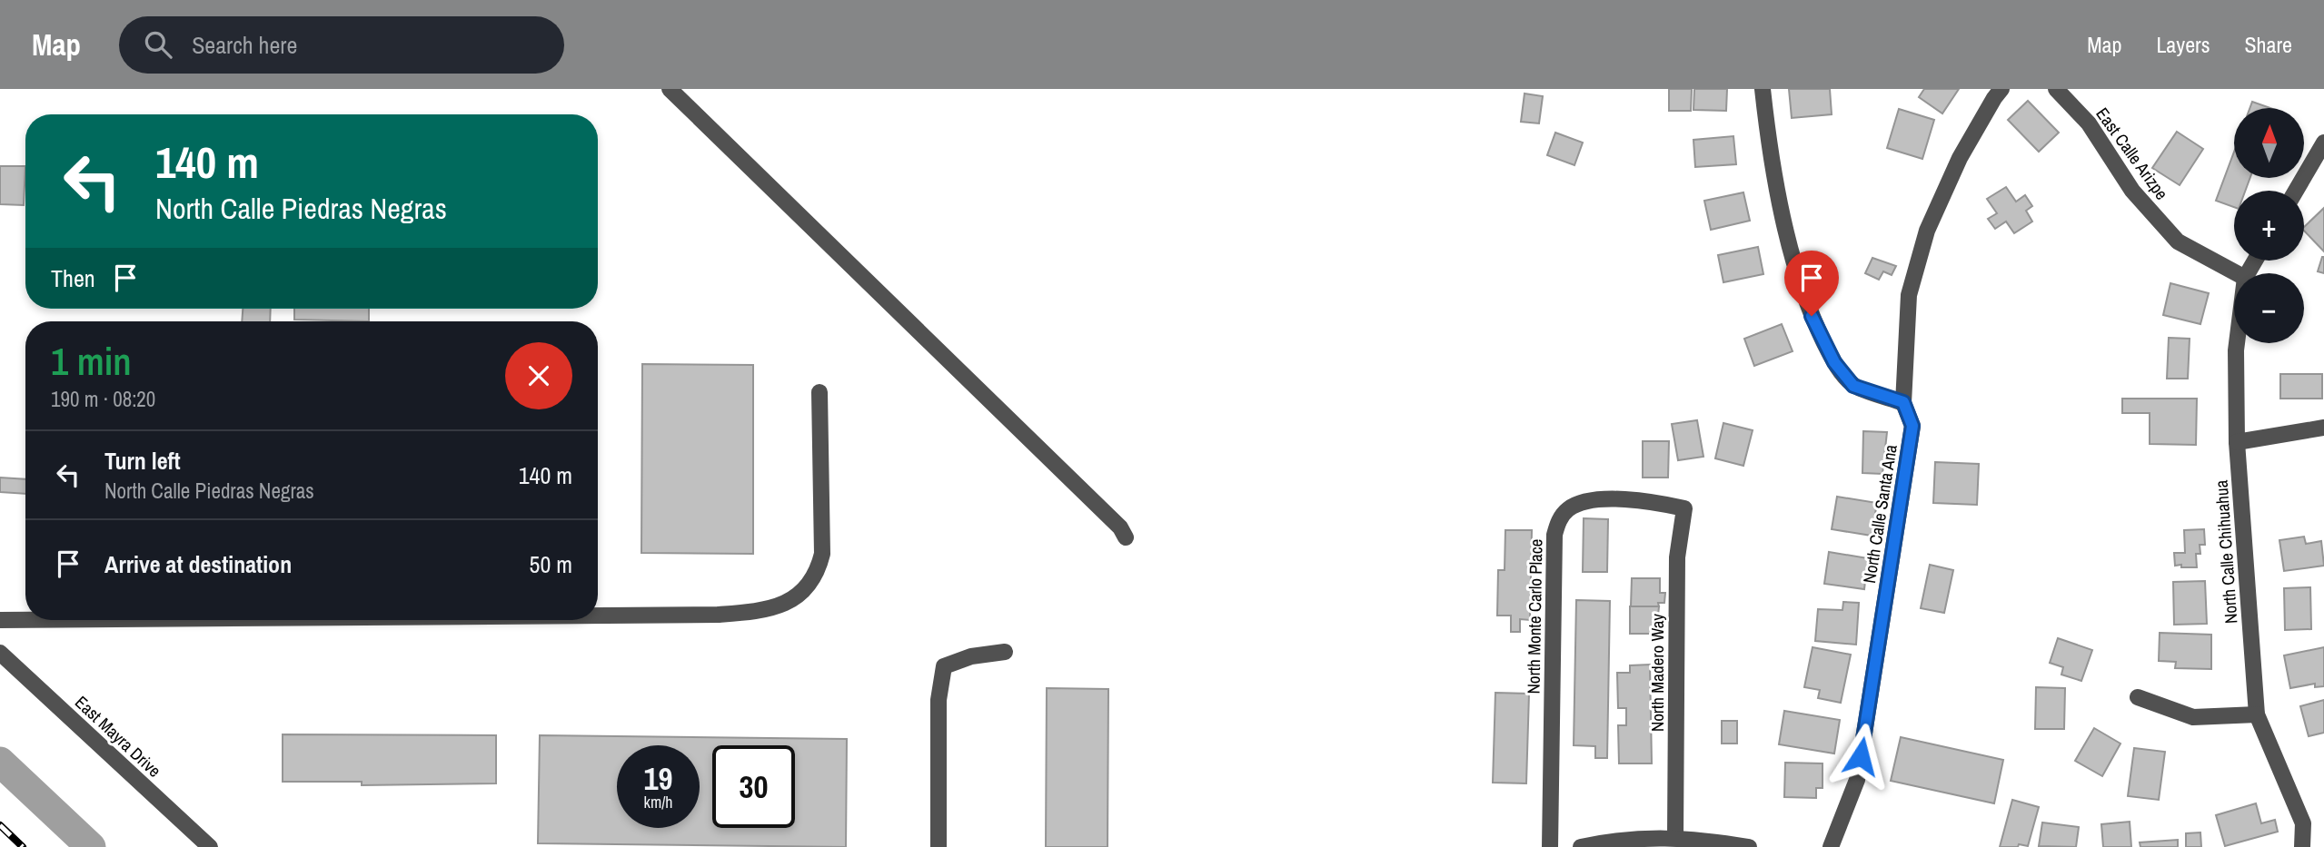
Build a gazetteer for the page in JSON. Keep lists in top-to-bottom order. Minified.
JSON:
{"streets":{"street":["East Calle Arizpe","North Calle Santa Ana","North Calle Chihuahua","North Monte Carlo Place","North Madero Way","East Mayra Drive"]},"crossings":[["North Monte Carlo Place","North Madero Way"]],"north":"top","page":{"header":"Map","search":"Search here","nav":["Map","Layers","Share"],"map_buttons":["+","−"],"turn":["140 m","North Calle Piedras Negras"],"then":"Then","heading":["1 min","190 m · 08:20"],"list":[{"name":"Turn left","note":"North Calle Piedras Negras","value":"140 m"},{"name":"Arrive at destination","value":"50 m"}],"speed":"19 km/h","limit":"30"}}
